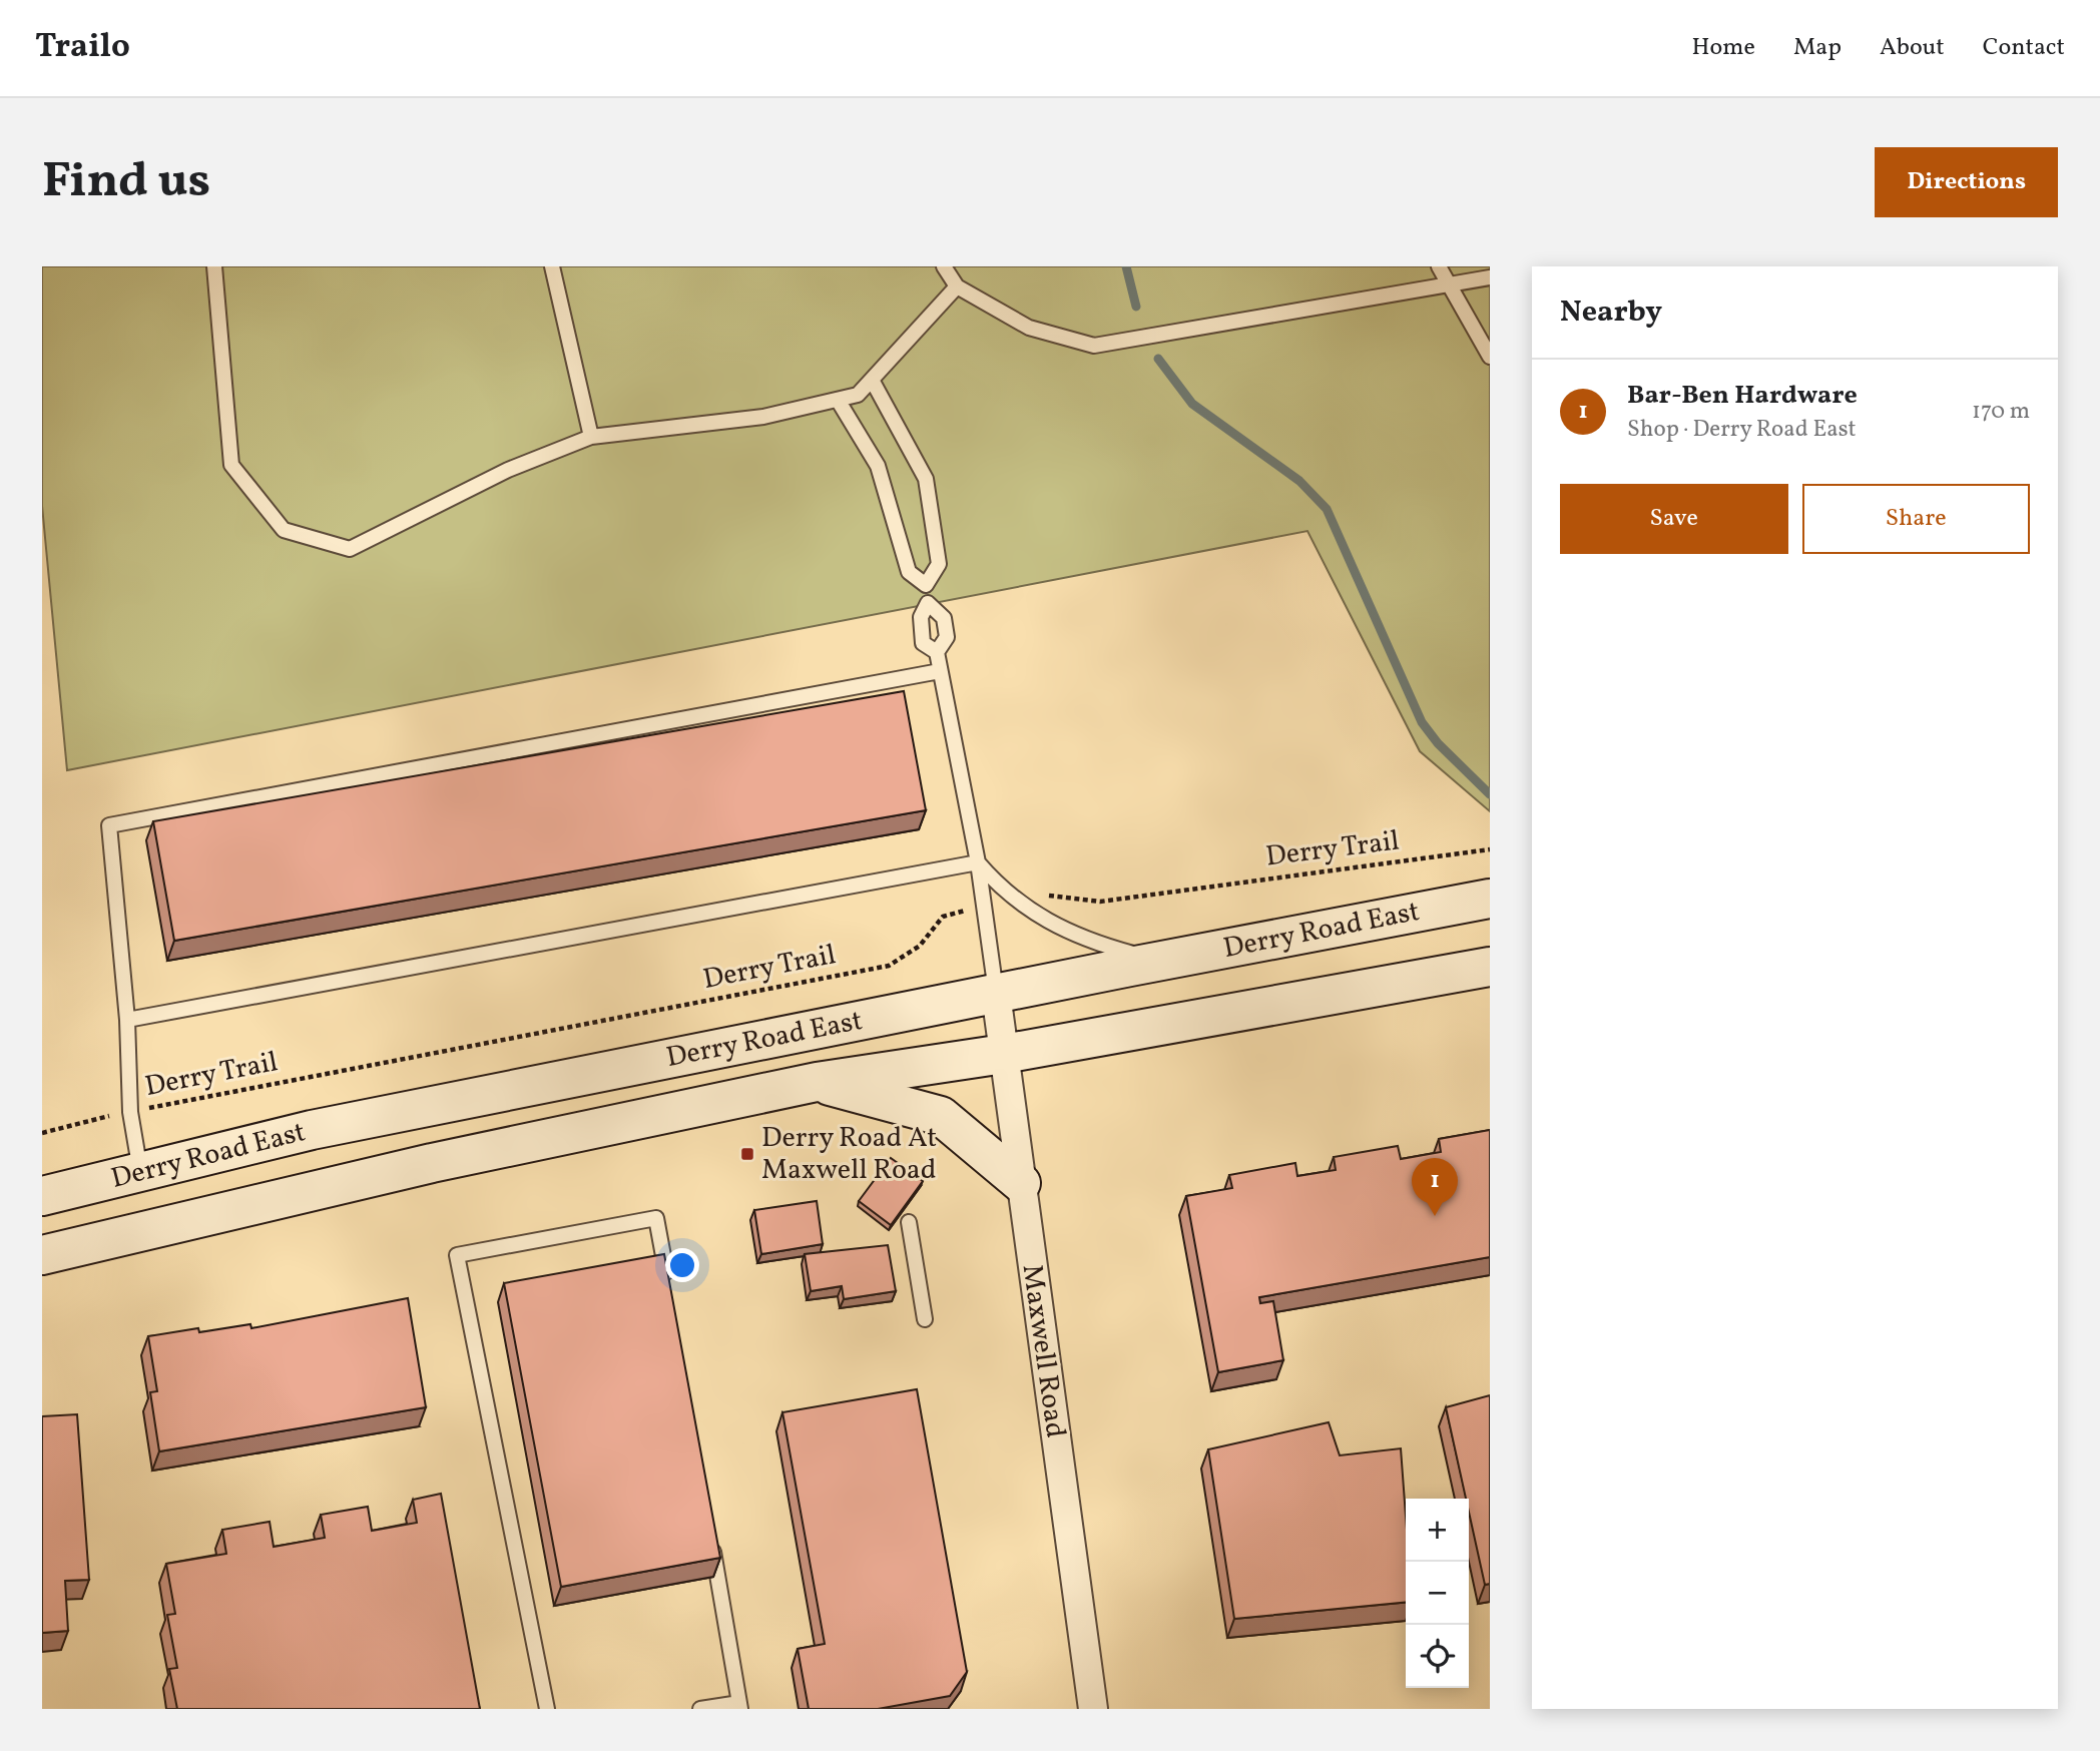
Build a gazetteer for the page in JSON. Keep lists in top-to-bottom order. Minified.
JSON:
{"streets":{"main road":["Derry Road East"],"street":["Maxwell Road"],"path":["Derry Trail"]},"crossings":[["Derry Road East","Maxwell Road"]],"places":{"transit":["Derry Road At Maxwell Road"]},"page":{"header":"Trailo","nav":["Home","Map","About","Contact"],"buttons":["Directions",["Save","Share"]],"title":"Find us","heading":"Nearby","list":[{"mark":"1","name":"Bar-Ben Hardware","note":"Shop · Derry Road East","value":"170 m"}],"pins":"1","map_buttons":["+","−"]}}
